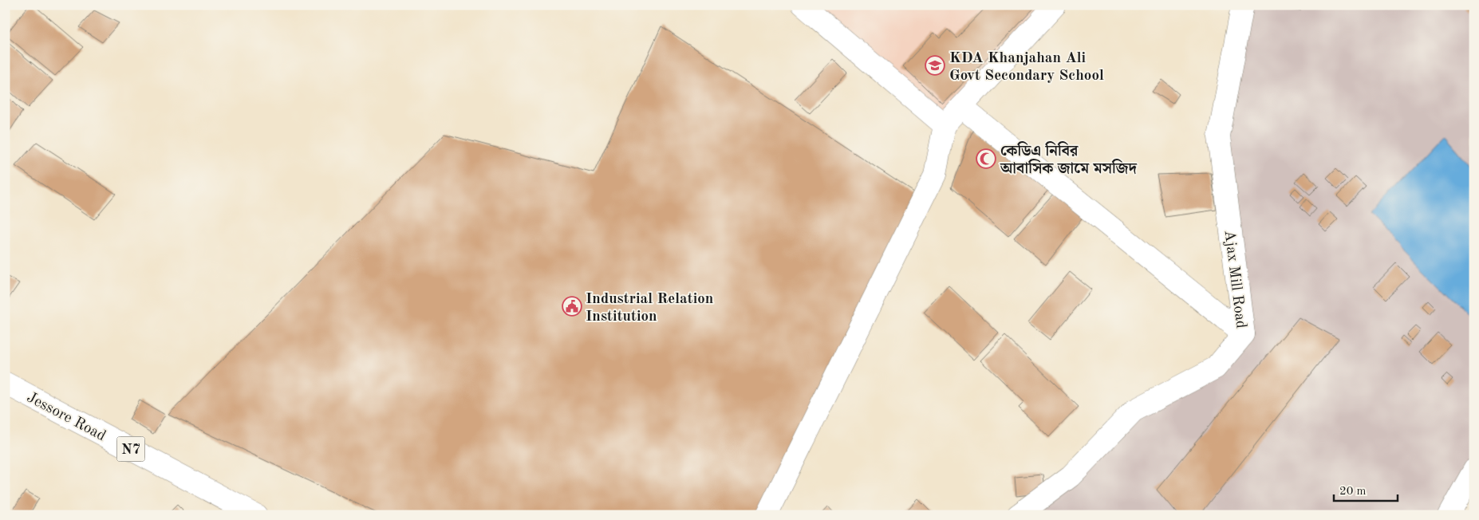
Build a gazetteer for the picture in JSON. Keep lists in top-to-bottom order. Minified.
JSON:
{"streets":{"main road":["Ajax Mill Road","Jessore Road","N7"]},"places":{"school or university":["KDA Khanjahan Ali Govt Secondary School"],"mosque":["কেডিএ নিবির আবাসিক জামে মসজিদ"],"public building":["Industrial Relation Institution"]},"scale_bar":"20 m"}
